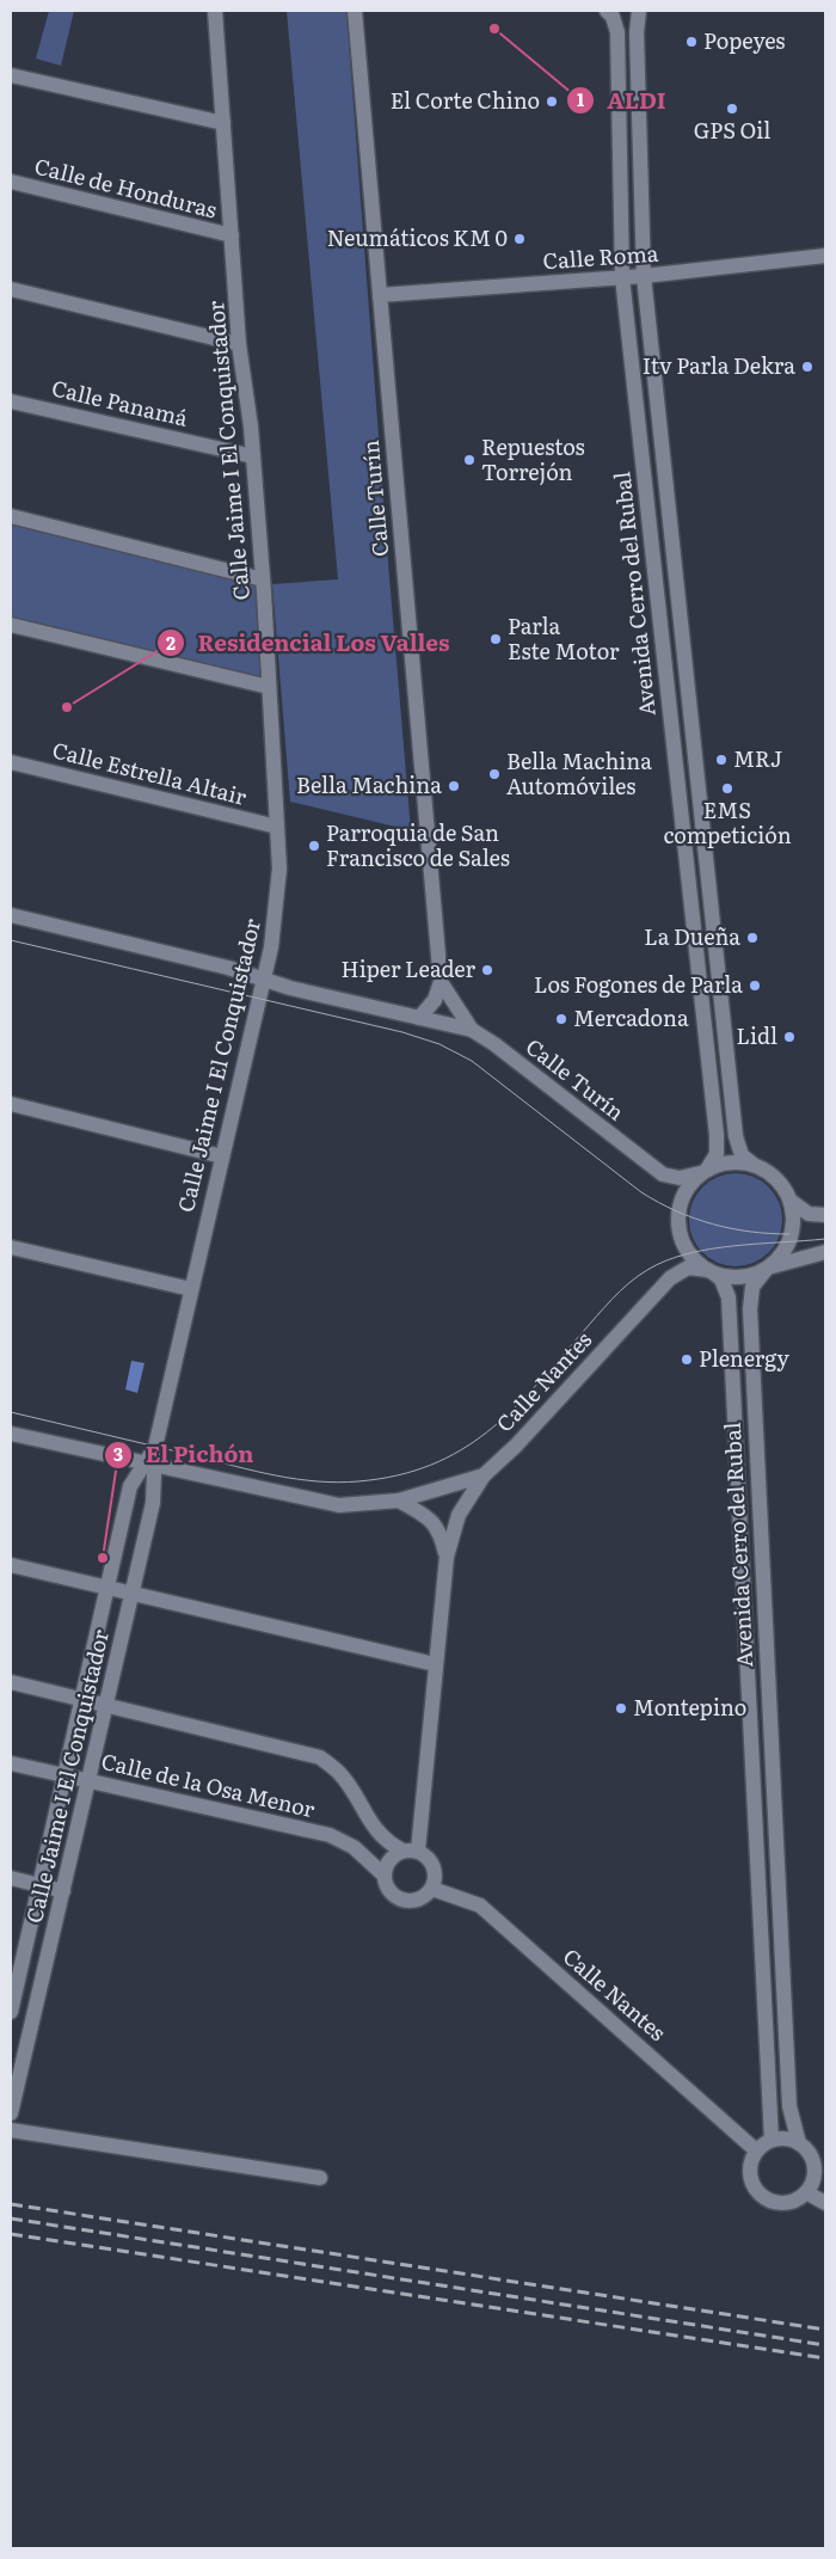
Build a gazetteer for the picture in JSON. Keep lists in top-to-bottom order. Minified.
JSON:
{"streets":{"street":["Calle de Honduras","Calle Roma","Calle Panamá","Calle Jaime I El Conquistador","Calle Turín","Avenida Cerro del Rubal","Calle Estrella Altair","Calle Nantes","Calle de la Osa Menor"]},"crossings":[["Calle de Honduras","Calle Jaime I El Conquistador"],["Calle Roma","Calle Turín"],["Calle Roma","Avenida Cerro del Rubal"],["Calle Panamá","Calle Jaime I El Conquistador"],["Calle Jaime I El Conquistador","Calle Estrella Altair"],["Calle Jaime I El Conquistador","Calle de la Osa Menor"],["Calle Turín","Avenida Cerro del Rubal"],["Calle Turín","Calle Nantes"],["Avenida Cerro del Rubal","Calle Nantes"],["Calle Nantes","Calle de la Osa Menor"]],"places":["ALDI","Popeyes","El Corte Chino","GPS Oil","Neumáticos KM 0","Itv Parla Dekra","Repuestos Torrejón","Parla Este Motor","Residencial Los Valles","MRJ","Bella Machina Automóviles","Bella Machina","EMS competición","Parroquia de San Francisco de Sales","La Dueña","Hiper Leader","Los Fogones de Parla","Mercadona","Lidl","Plenergy","El Pichón","Montepino"]}
